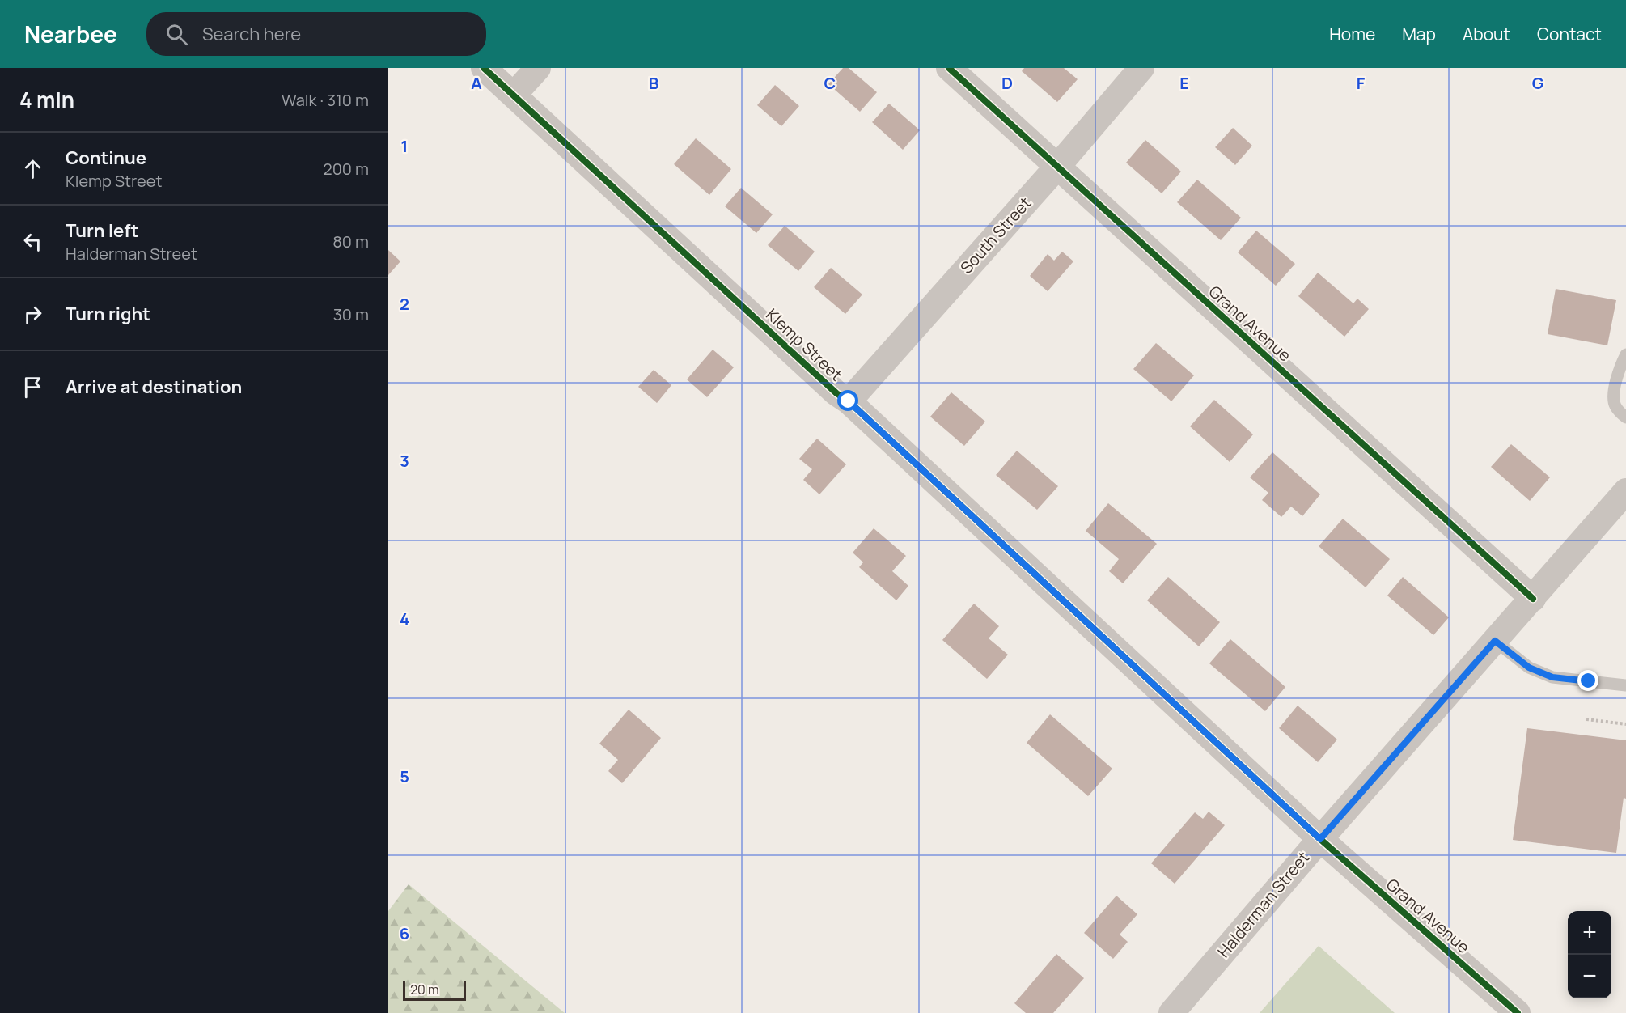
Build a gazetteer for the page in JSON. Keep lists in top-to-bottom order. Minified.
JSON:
{"streets":{"street":["South Street","Grand Avenue","Klemp Street","Halderman Street"]},"crossings":[["South Street","Grand Avenue"],["South Street","Klemp Street"],["Grand Avenue","Klemp Street"],["Grand Avenue","Halderman Street"],["Klemp Street","Halderman Street"]],"scale_bar":"20 m","page":{"header":"Nearbee","search":"Search here","nav":["Home","Map","About","Contact"],"heading":["4 min","Walk · 310 m"],"list":[["Continue","Klemp Street","200 m"],["Turn left","Halderman Street","80 m"],["Turn right","30 m"],"Arrive at destination"],"map_buttons":["+","−"],"scale":"20 m"},"grid":{"columns":["A","B","C","D","E","F","G"],"rows":["1","2","3","4","5","6"]}}
